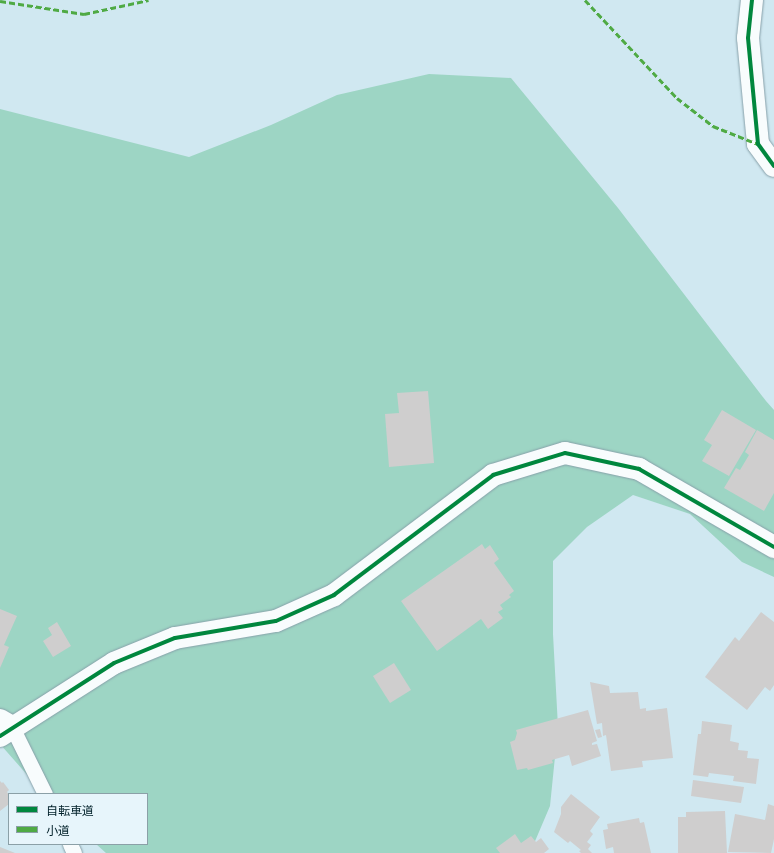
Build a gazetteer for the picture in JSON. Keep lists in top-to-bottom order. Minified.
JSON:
{"legend":["自転車道","小道"]}
